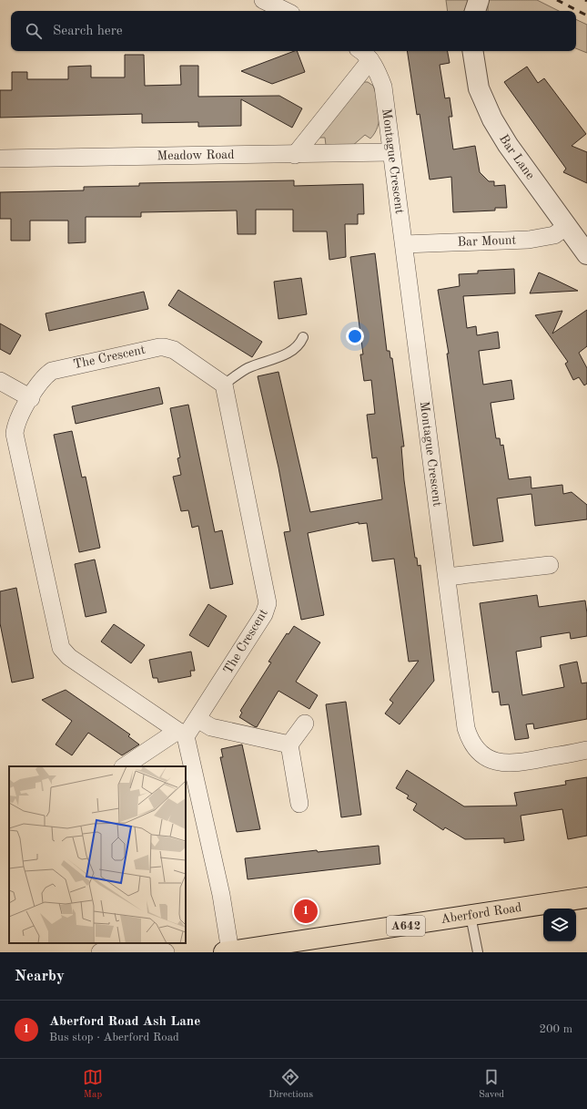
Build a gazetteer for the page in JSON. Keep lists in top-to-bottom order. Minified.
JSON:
{"streets":{"main road":["Aberford Road","A642"],"street":["Meadow Road","Bar Lane","Montague Crescent","Bar Mount","The Crescent"]},"crossings":[["Meadow Road","Montague Crescent"],["Bar Lane","Bar Mount"],["Montague Crescent","Bar Mount"]],"page":{"search":"Search here","pins":"1","heading":"Nearby","list":[{"mark":"1","name":"Aberford Road Ash Lane","note":"Bus stop · Aberford Road","value":"200 m"}],"nav":["Map","Directions","Saved"]}}
